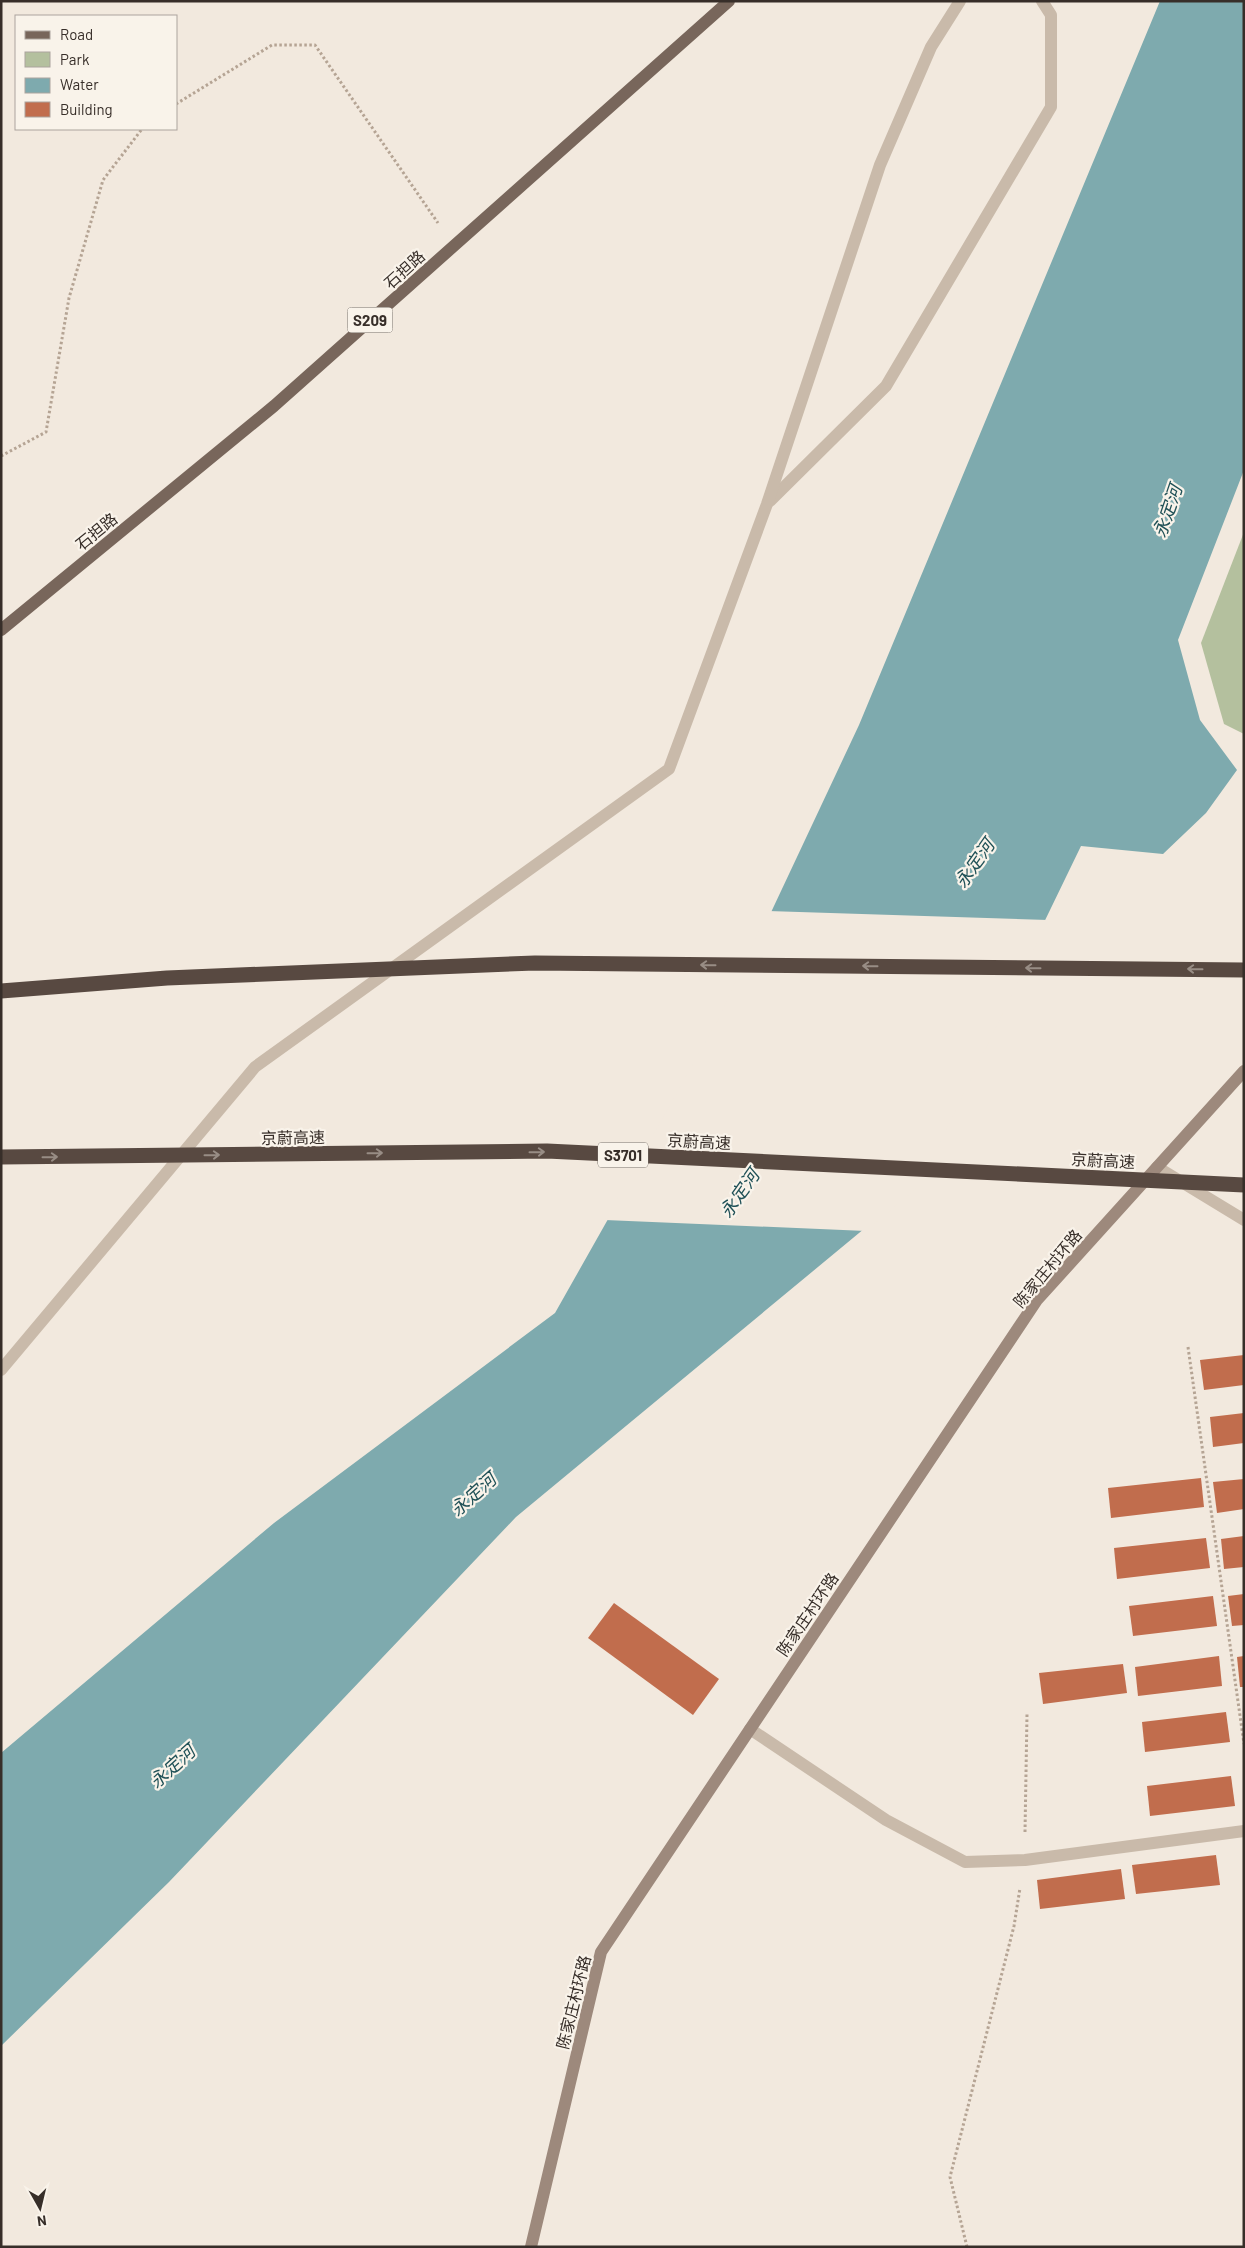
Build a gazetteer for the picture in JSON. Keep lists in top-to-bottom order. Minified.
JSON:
{"streets":{"highway":["京蔚高速","S3701"],"main road":["石担路","S209"],"street":["陈家庄村环路"]},"one_way":["京蔚高速"],"water":["永定河"],"legend":["Road","Park","Water","Building"],"north":"bottom"}
